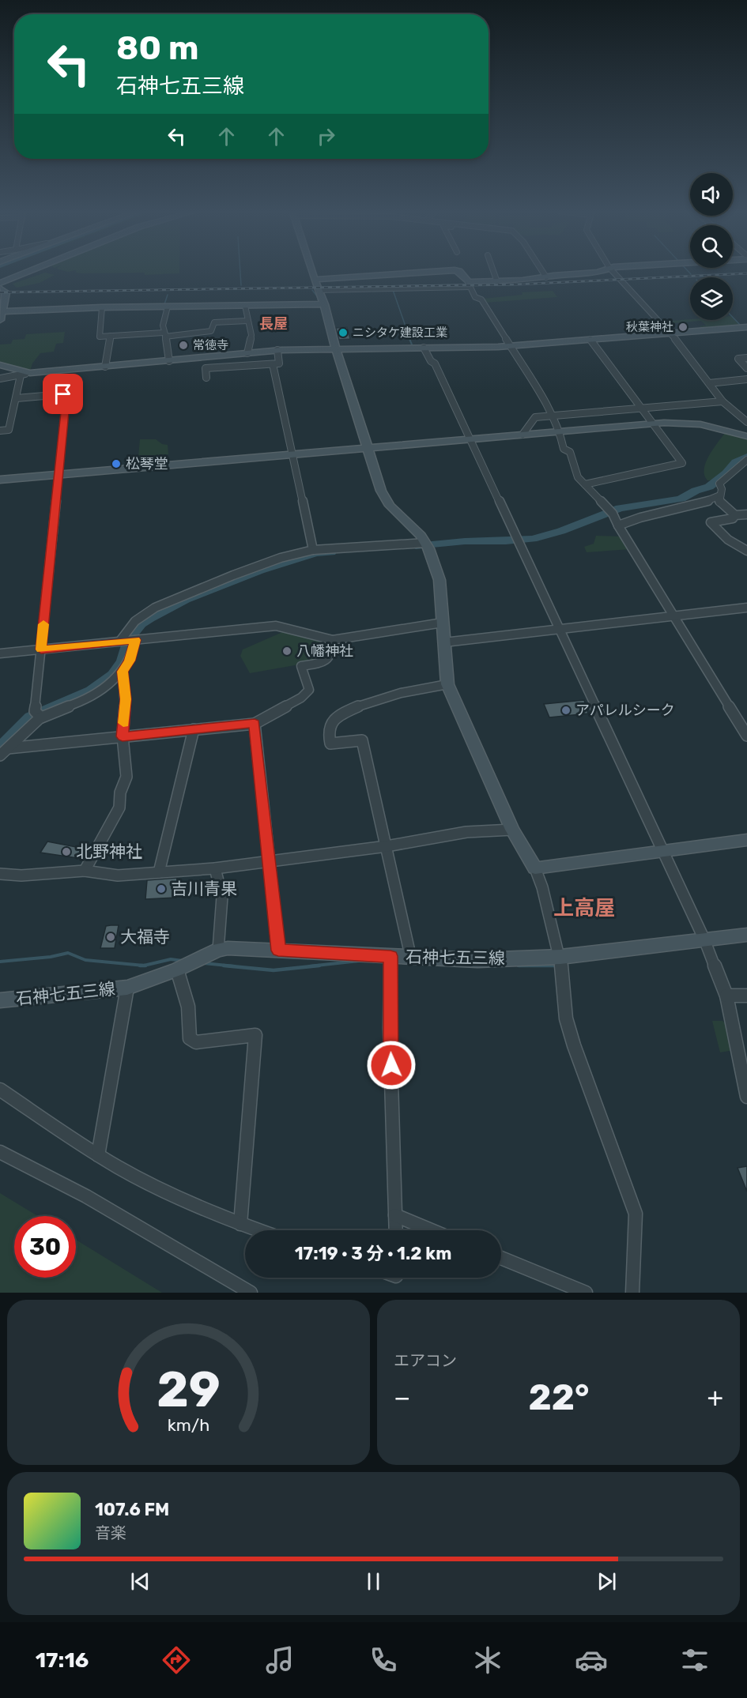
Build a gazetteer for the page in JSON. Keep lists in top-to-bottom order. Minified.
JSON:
{"streets":{"street":["石神七五三線"]},"districts":["長屋","上高屋"],"places":["秋葉神社","ニシタケ建設工業","常徳寺","松琴堂","八幡神社","アパレルシーク","北野神社","吉川青果","大福寺"],"page":{"turn":["80 m","石神七五三線"],"limit":"30","trip":"17:19 · 3 分 · 1.2 km","tile":"エアコン","heat":["−","22°","+"],"song":["107.6 FM","音楽"],"tabs":"17:16","gauge":["29","km/h"]}}
